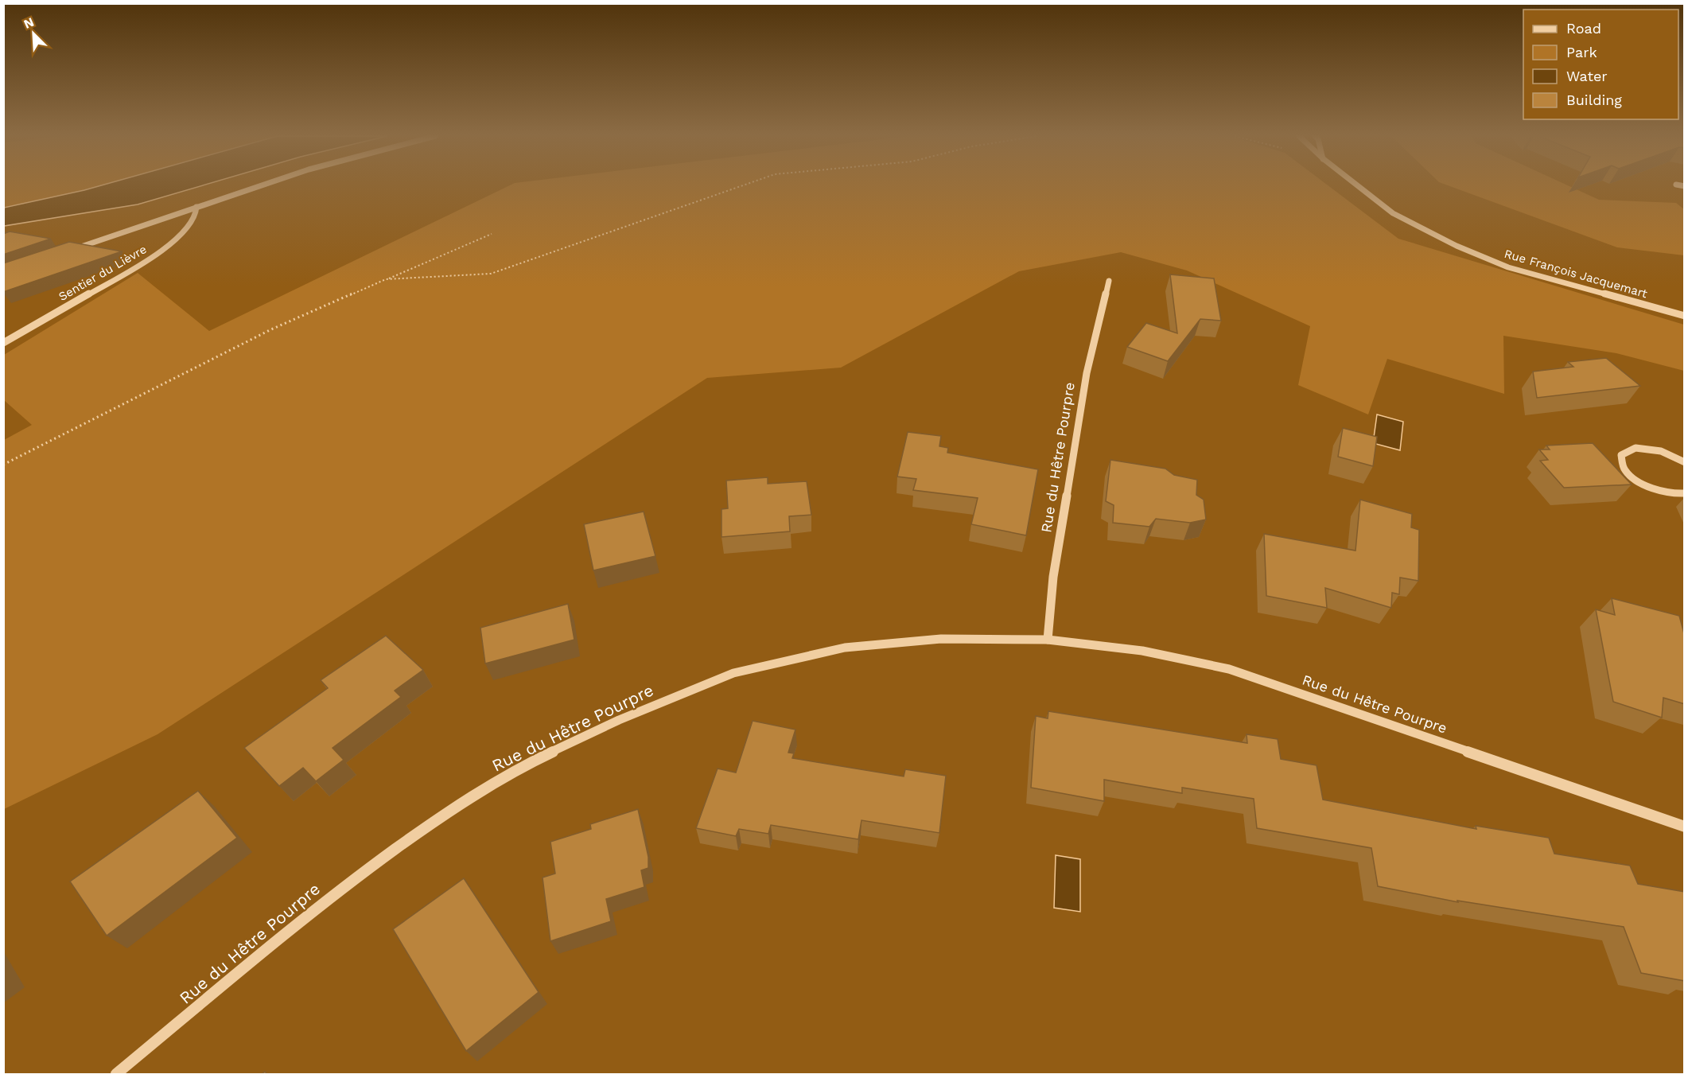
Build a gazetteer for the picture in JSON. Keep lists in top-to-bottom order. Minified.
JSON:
{"streets":{"street":["Sentier du Lièvre","Rue François Jacquemart","Rue du Hêtre Pourpre"]},"legend":["Road","Park","Water","Building"],"north":"top left"}
